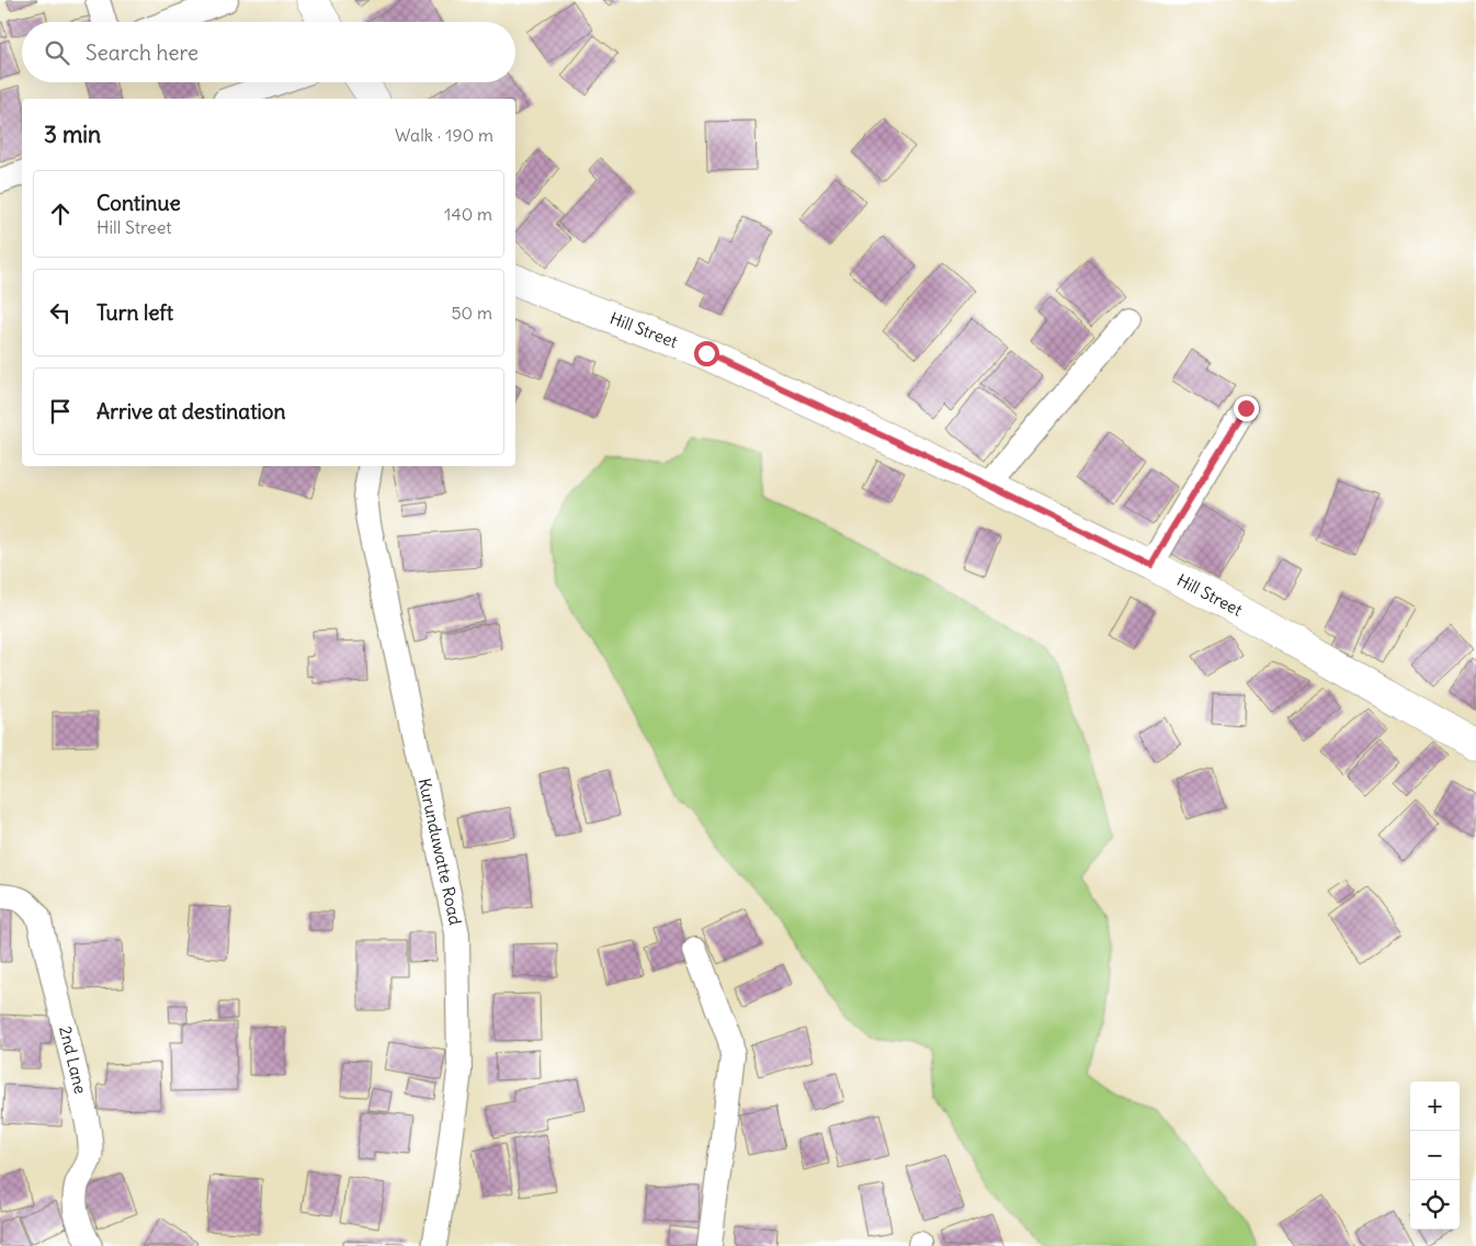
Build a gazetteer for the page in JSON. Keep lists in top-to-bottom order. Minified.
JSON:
{"streets":{"main road":["Hill Street"],"street":["Kurunduwatte Road","2nd Lane"]},"page":{"search":"Search here","heading":["3 min","Walk · 190 m"],"list":[["Continue","Hill Street","140 m"],["Turn left","50 m"],"Arrive at destination"],"map_buttons":["+","−"]}}
